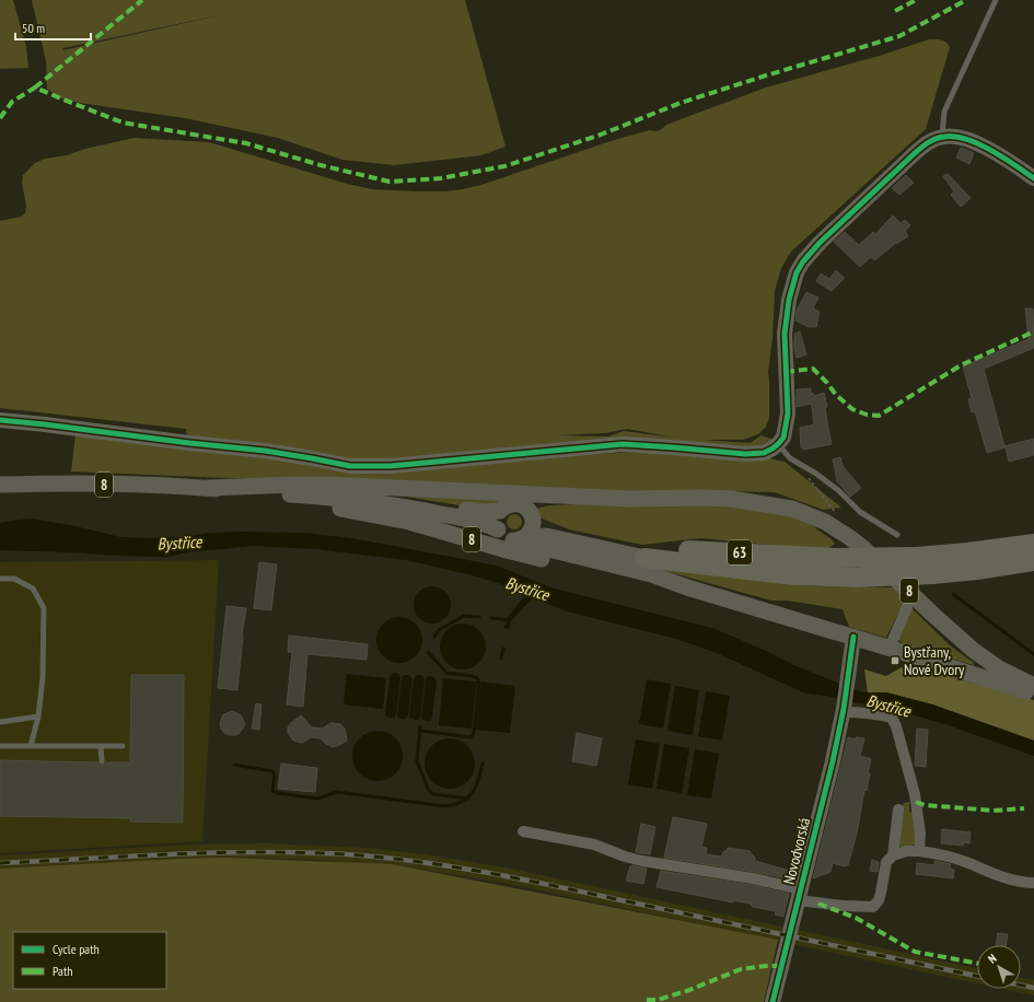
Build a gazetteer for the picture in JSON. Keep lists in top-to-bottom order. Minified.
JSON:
{"streets":{"highway":["63"],"main road":["8"],"street":["Novodvorská"]},"crossings":[["8","Novodvorská"]],"water":["Bystřice"],"places":{"transit":["Bystřany, Nové Dvory"]},"legend":["Cycle path","Path"],"scale_bar":"50 m","north":"top left"}
